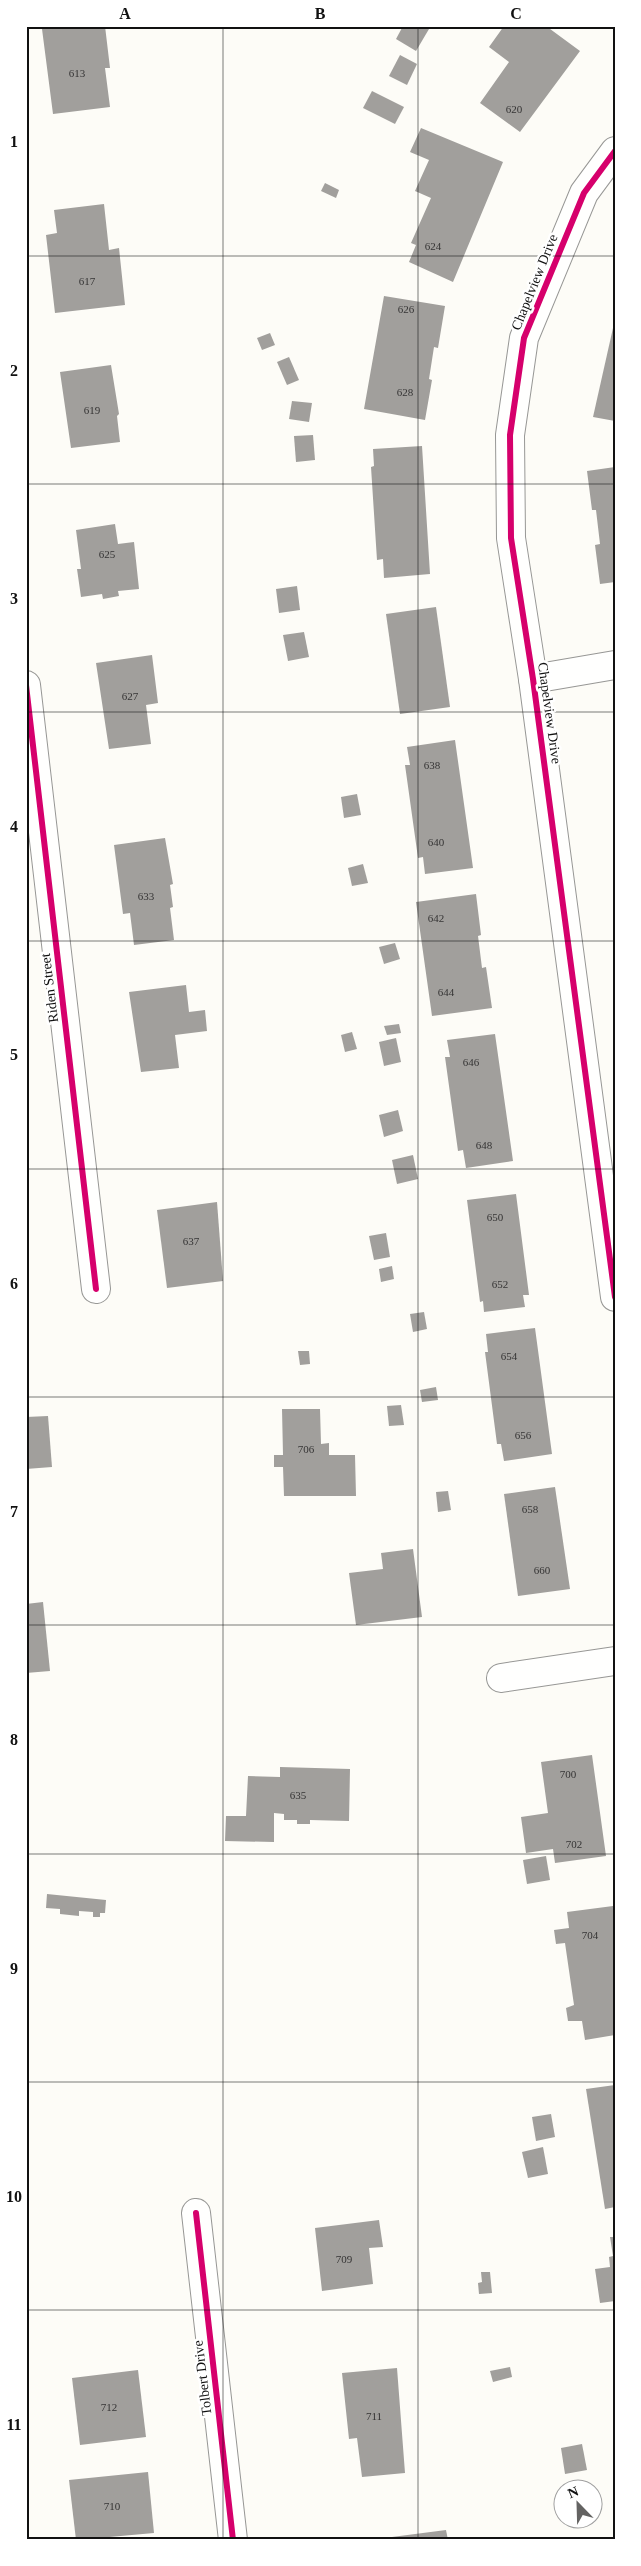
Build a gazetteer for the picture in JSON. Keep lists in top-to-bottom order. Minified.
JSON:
{"streets":{"street":["Chapelview Drive","Riden Street","Tolbert Drive"]},"house_numbers":["613","620","624","617","626","628","619","625","627","638","640","633","642","644","646","648","650","637","652","654","656","706","658","660","700","635","702","704","709","712","711","710"],"north":"top left","grid":{"columns":["A","B","C"],"rows":["1","2","3","4","5","6","7","8","9","10","11"]}}
